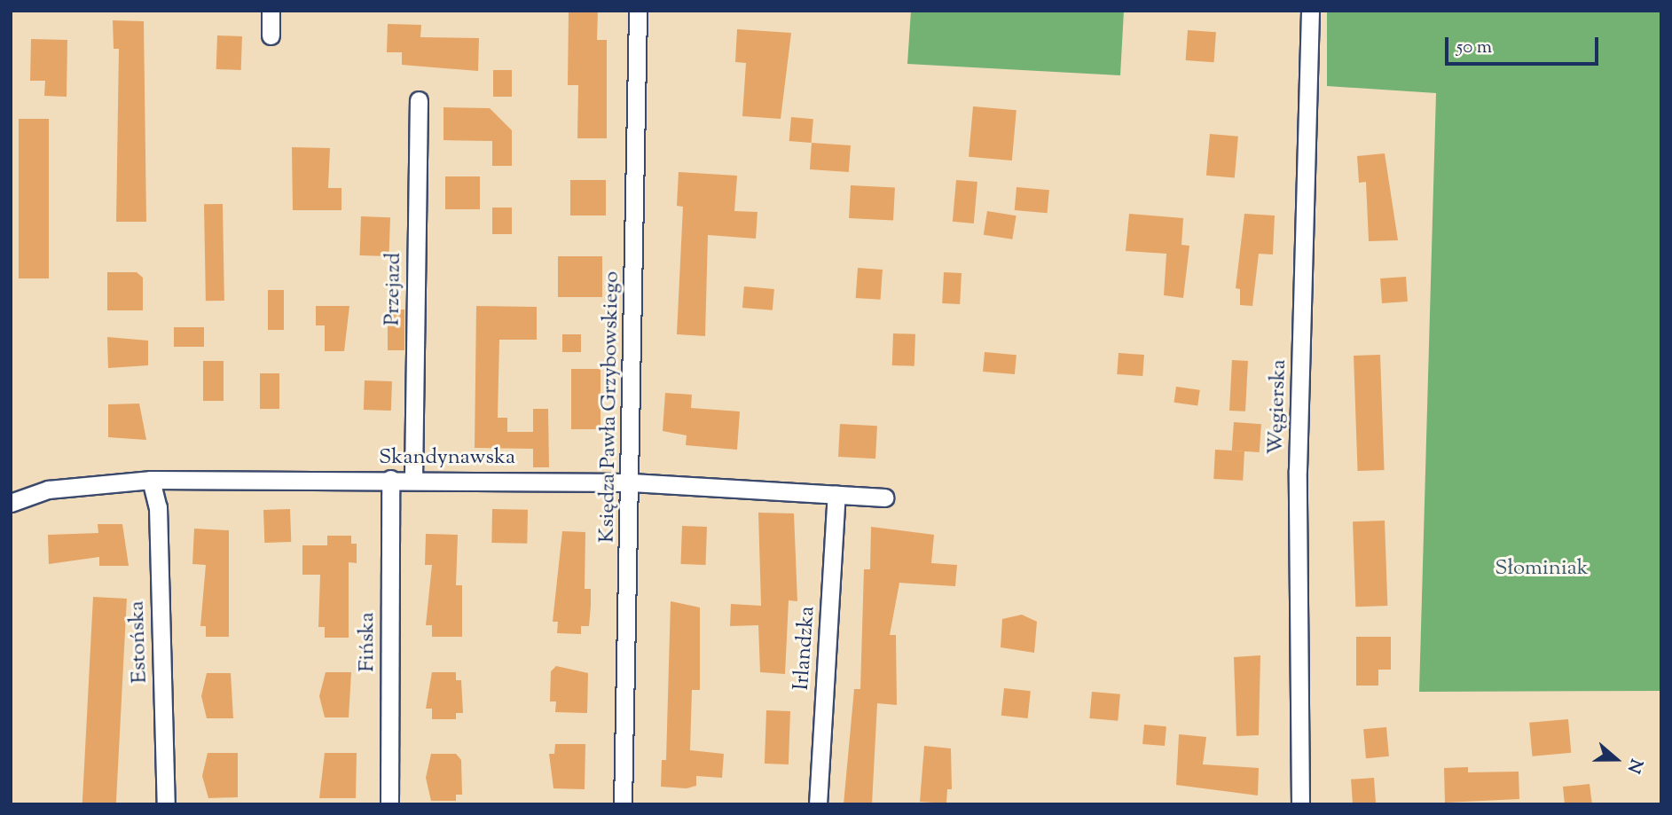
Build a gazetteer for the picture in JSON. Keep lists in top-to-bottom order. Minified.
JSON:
{"streets":{"street":["Przejazd","Księdza Pawła Grzybowskiego","Węgierska","Skandynawska","Estońska","Fińska","Irlandzka"]},"crossings":[["Przejazd","Skandynawska"],["Księdza Pawła Grzybowskiego","Skandynawska"],["Skandynawska","Estońska"],["Skandynawska","Fińska"],["Skandynawska","Irlandzka"]],"parks":["Słominiak"],"scale_bar":"50 m","north":"right"}
